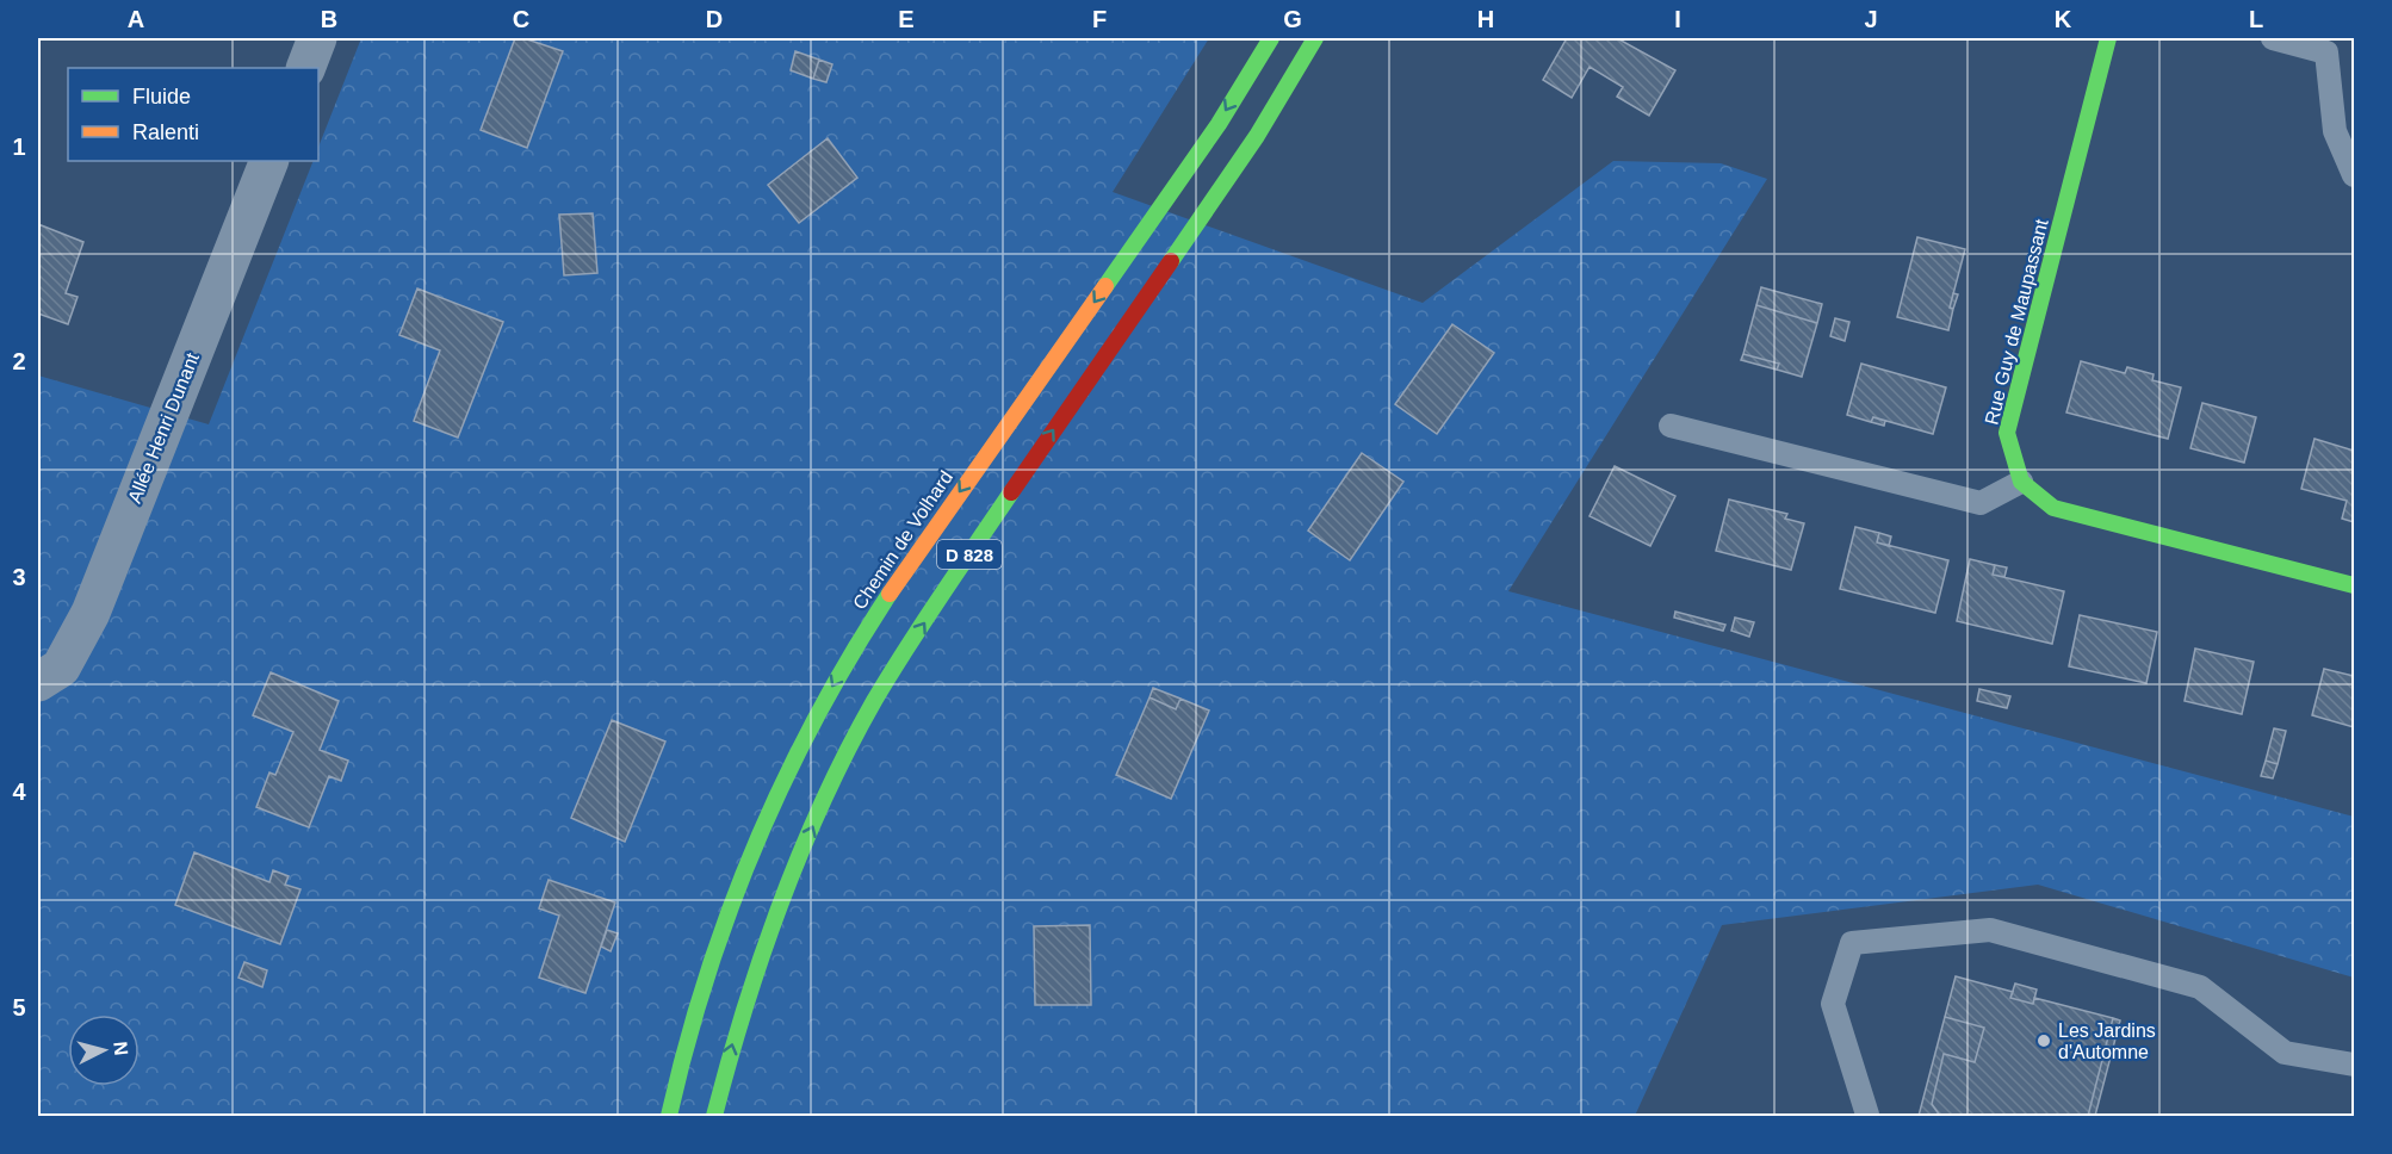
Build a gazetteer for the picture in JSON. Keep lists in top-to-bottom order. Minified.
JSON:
{"streets":{"main road":["Rue Guy de Maupassant","Chemin de Volhard","D 828"],"street":["Allée Henri Dunant"]},"places":["Les Jardins d'Automne"],"legend":["Fluide","Ralenti"],"north":"right","grid":{"columns":["A","B","C","D","E","F","G","H","I","J","K","L"],"rows":["1","2","3","4","5"]}}
